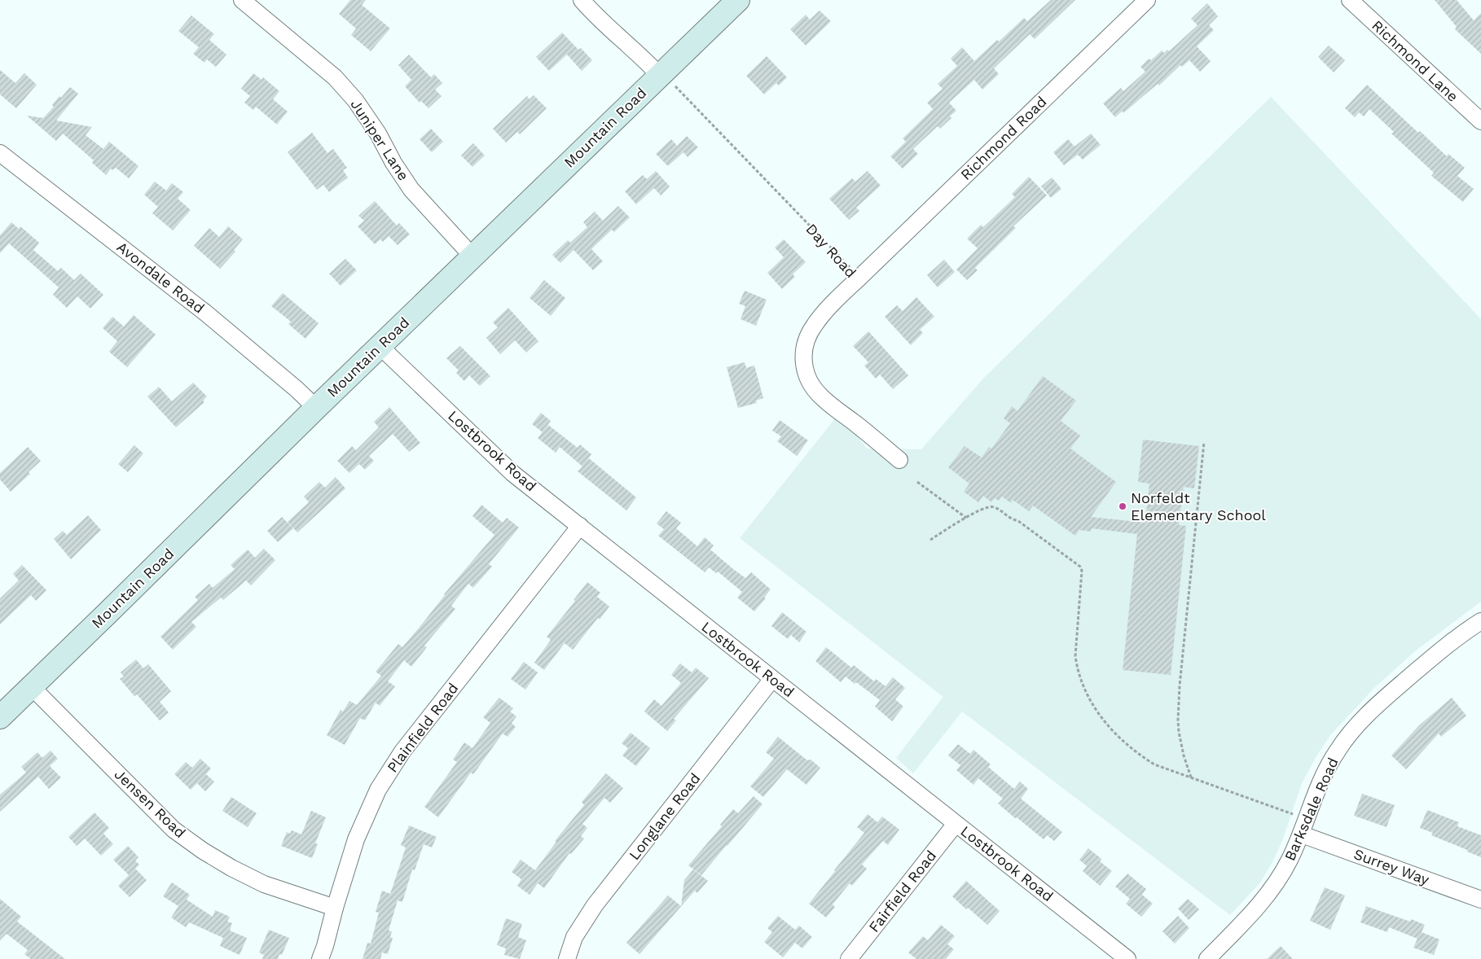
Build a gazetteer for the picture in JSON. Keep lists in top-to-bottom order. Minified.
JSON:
{"streets":{"main road":["Mountain Road"],"street":["Richmond Lane","Richmond Road","Juniper Lane","Day Road","Avondale Road","Lostbrook Road","Plainfield Road","Jensen Road","Barksdale Road","Longlane Road","Surrey Way","Fairfield Road"]},"crossings":[["Mountain Road","Juniper Lane"],["Mountain Road","Day Road"],["Mountain Road","Avondale Road"],["Mountain Road","Lostbrook Road"],["Mountain Road","Jensen Road"],["Richmond Road","Day Road"],["Lostbrook Road","Plainfield Road"],["Lostbrook Road","Longlane Road"],["Lostbrook Road","Fairfield Road"],["Plainfield Road","Jensen Road"],["Barksdale Road","Surrey Way"]],"places":["Norfeldt Elementary School"]}
